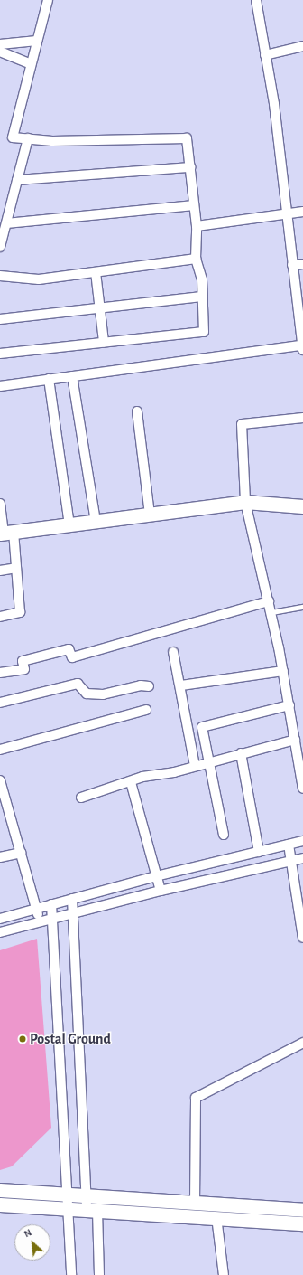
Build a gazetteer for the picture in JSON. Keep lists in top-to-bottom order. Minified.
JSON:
{"places":["Postal Ground"],"north":"top left"}
